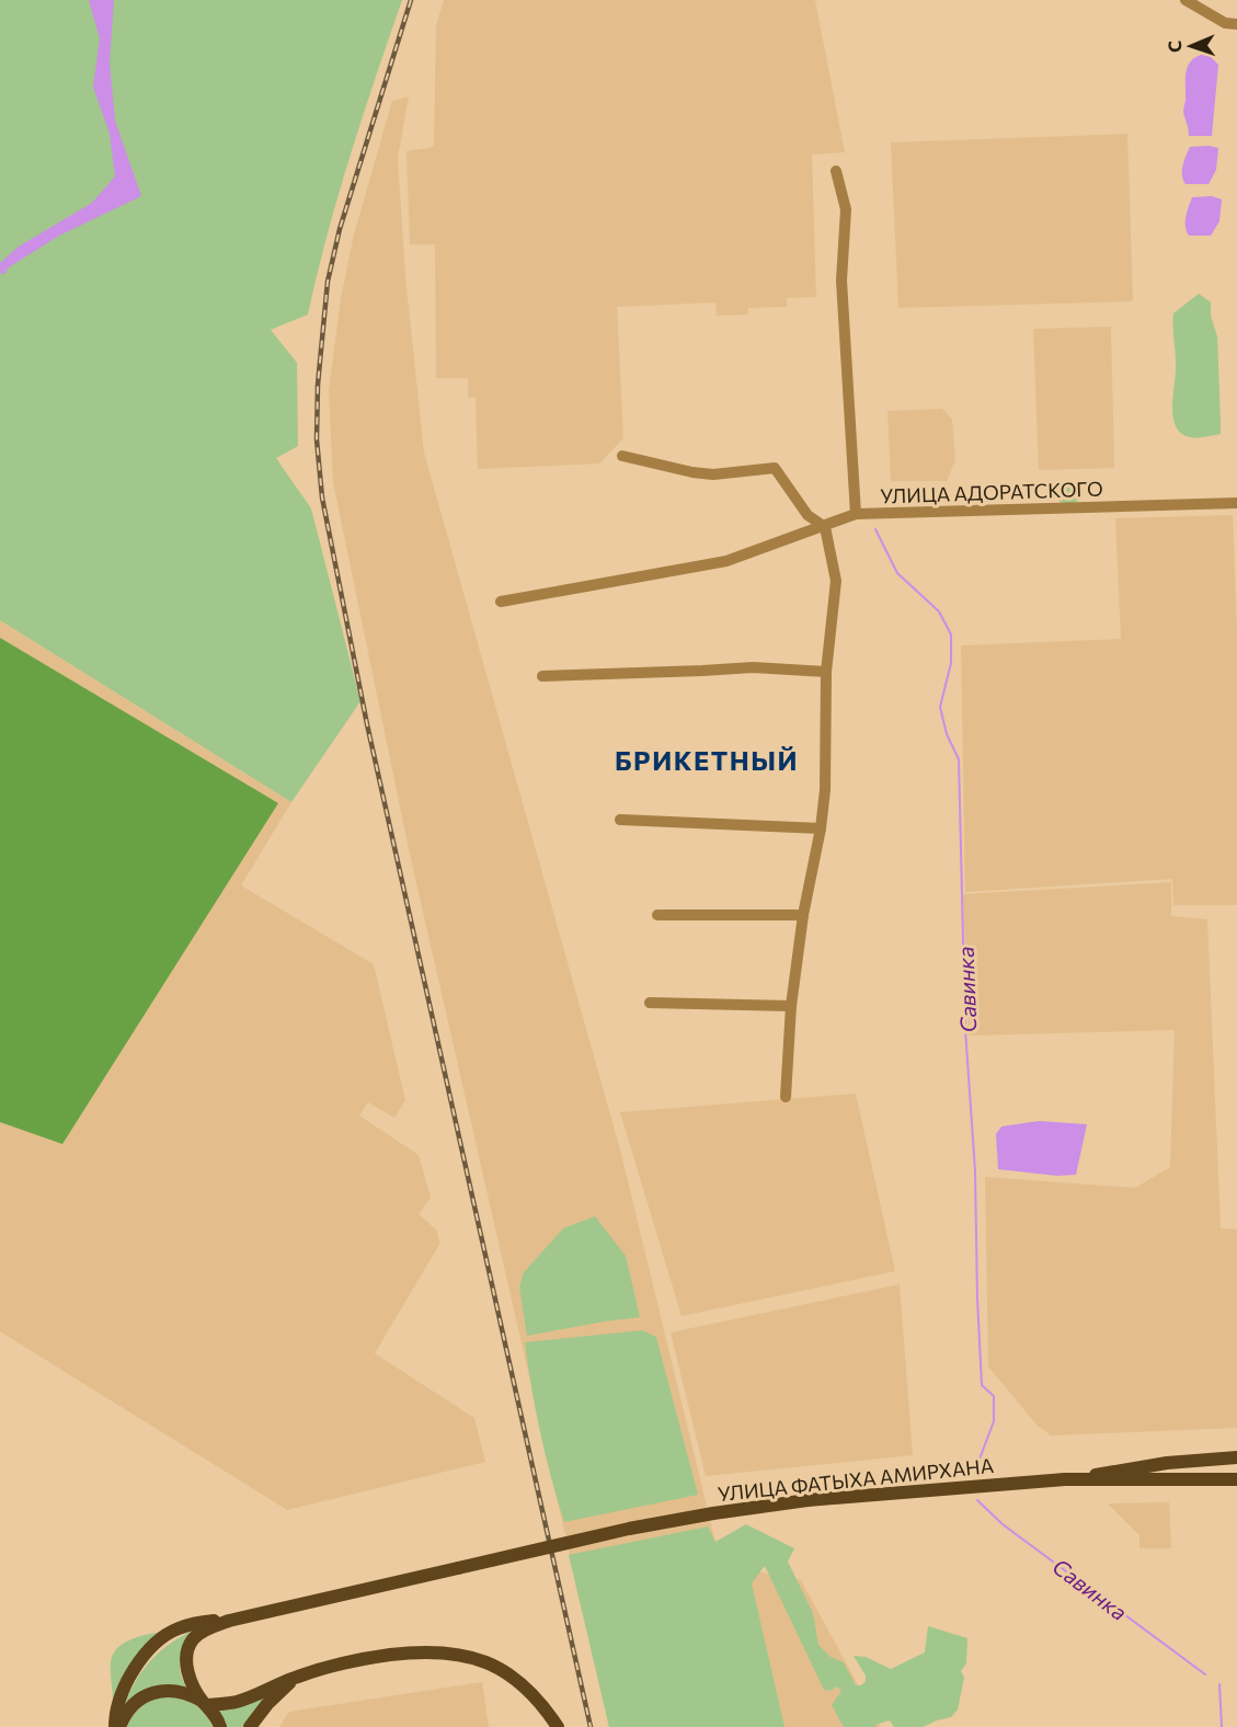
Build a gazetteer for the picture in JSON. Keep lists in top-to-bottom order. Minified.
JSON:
{"streets":{"main road":["УЛИЦА ФАТЫХА АМИРХАНА"],"street":["УЛИЦА АДОРАТСКОГО"]},"districts":["БРИКЕТНЫЙ"],"water":["Савинка"],"north":"left"}
